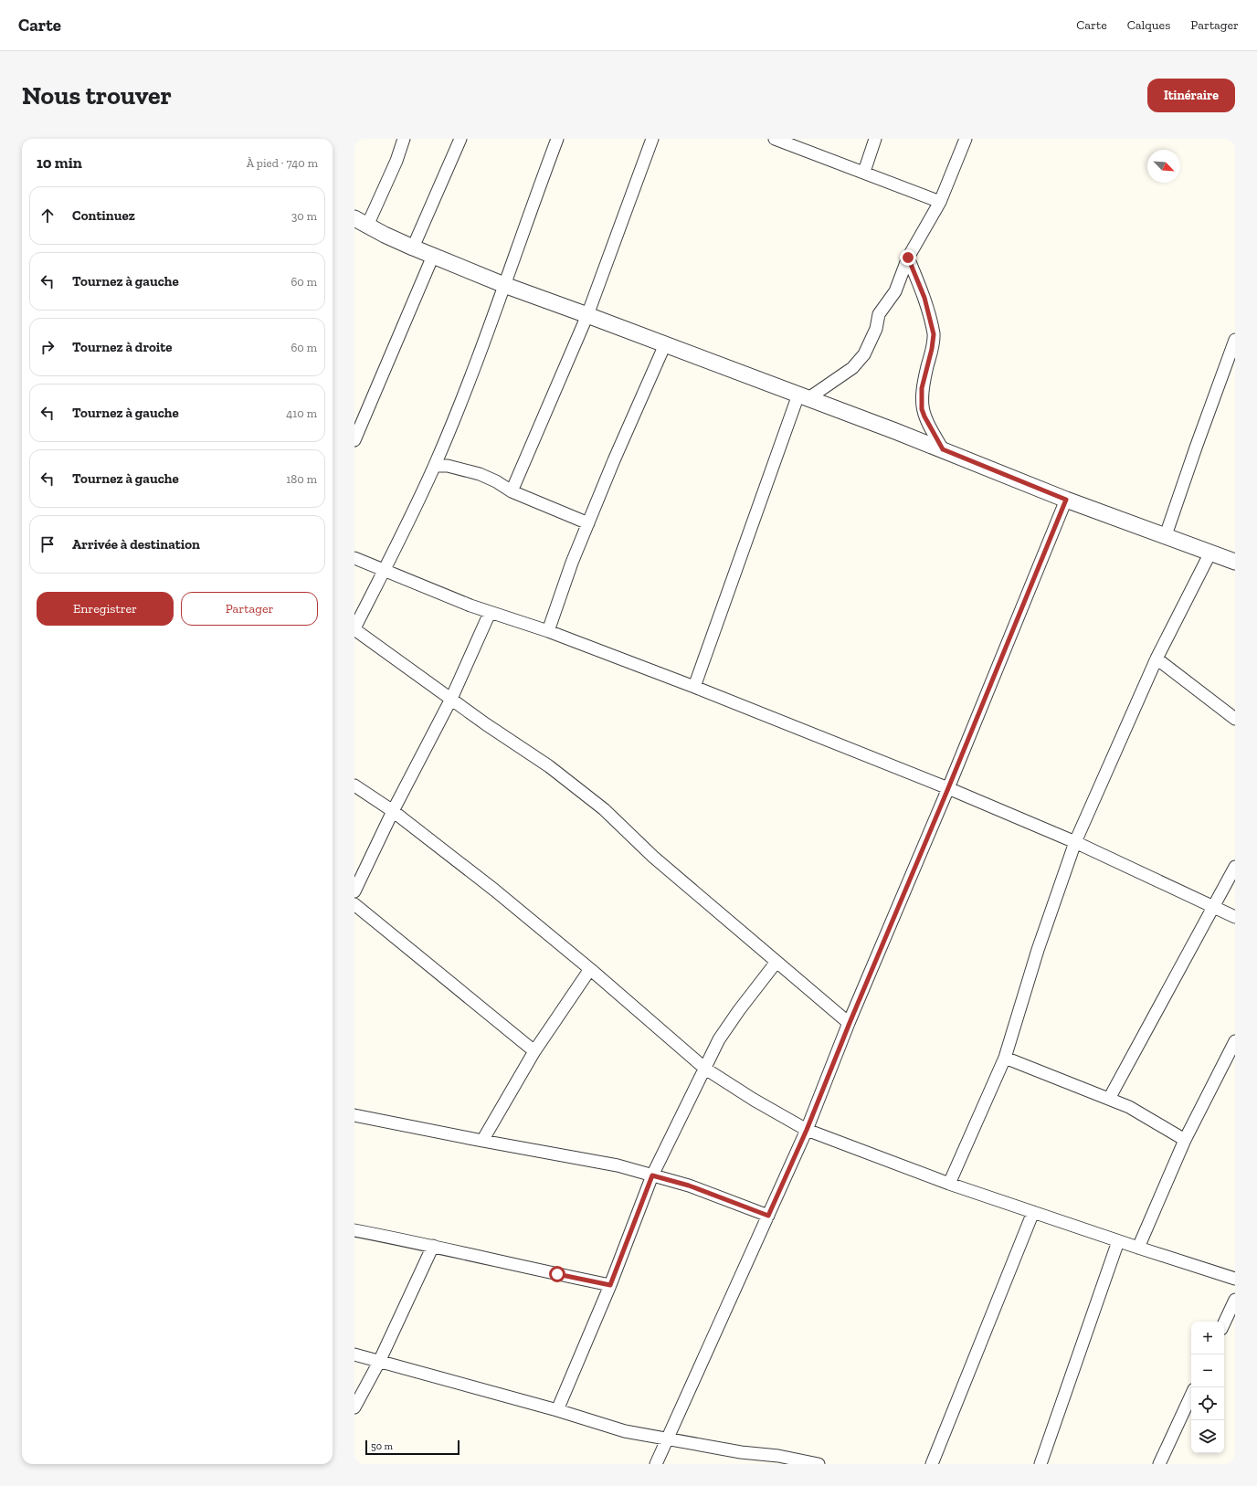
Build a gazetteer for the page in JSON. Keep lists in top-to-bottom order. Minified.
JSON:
{"scale_bar":"50 m","north":"bottom right","page":{"header":"Carte","nav":["Carte","Calques","Partager"],"buttons":["Itinéraire",["Enregistrer","Partager"]],"title":"Nous trouver","heading":["10 min","À pied · 740 m"],"list":[["Continuez","30 m"],["Tournez à gauche","60 m"],["Tournez à droite","60 m"],["Tournez à gauche","410 m"],["Tournez à gauche","180 m"],"Arrivée à destination"],"map_buttons":["+","−"],"scale":"50 m"}}
